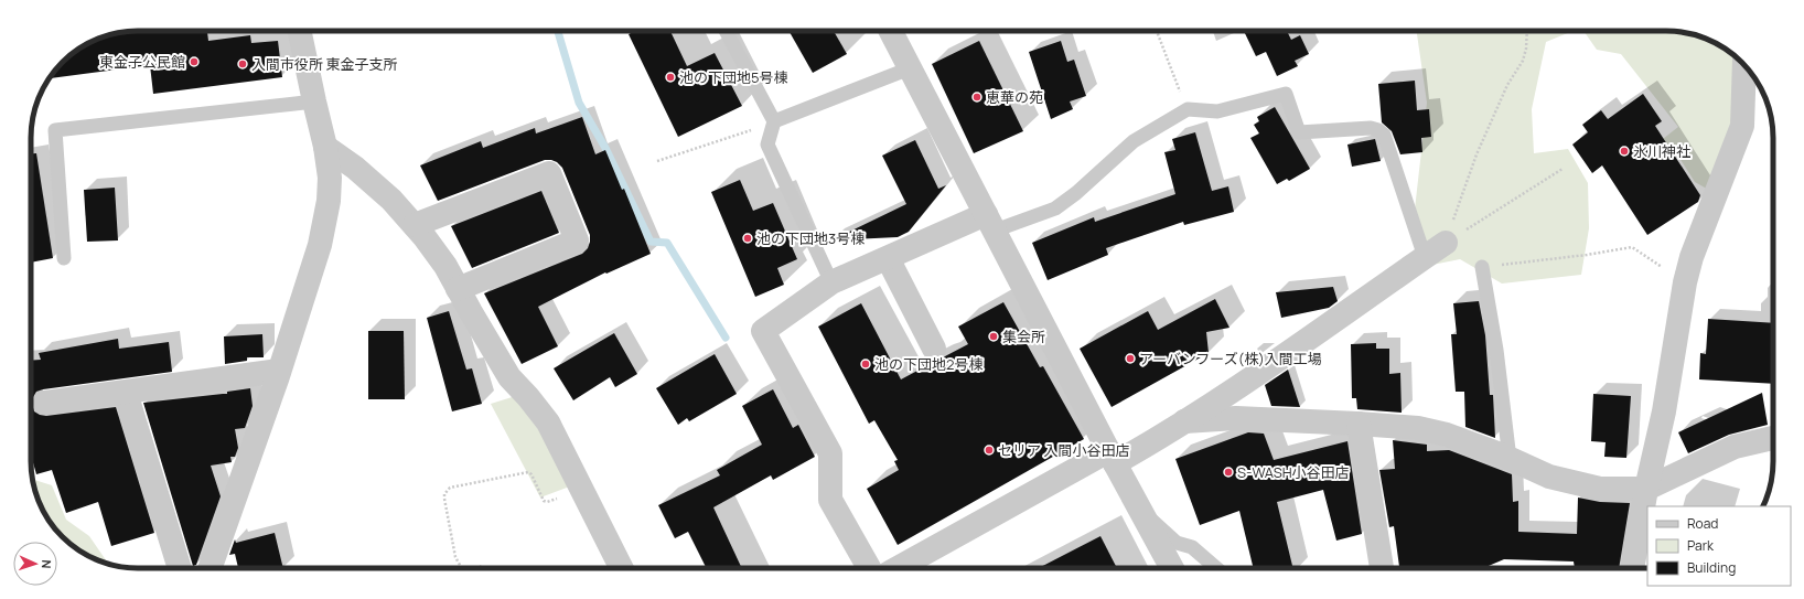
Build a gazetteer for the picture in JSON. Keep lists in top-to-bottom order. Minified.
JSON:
{"places":["東金子公民館","入間市役所 東金子支所","池の下団地5号棟","恵華の苑","氷川神社","池の下団地3号棟","集会所","アーバンフーズ(株)入間工場","池の下団地2号棟","セリア 入間小谷田店","S-WASH小谷田店"],"legend":["Road","Park","Building"],"north":"right"}
